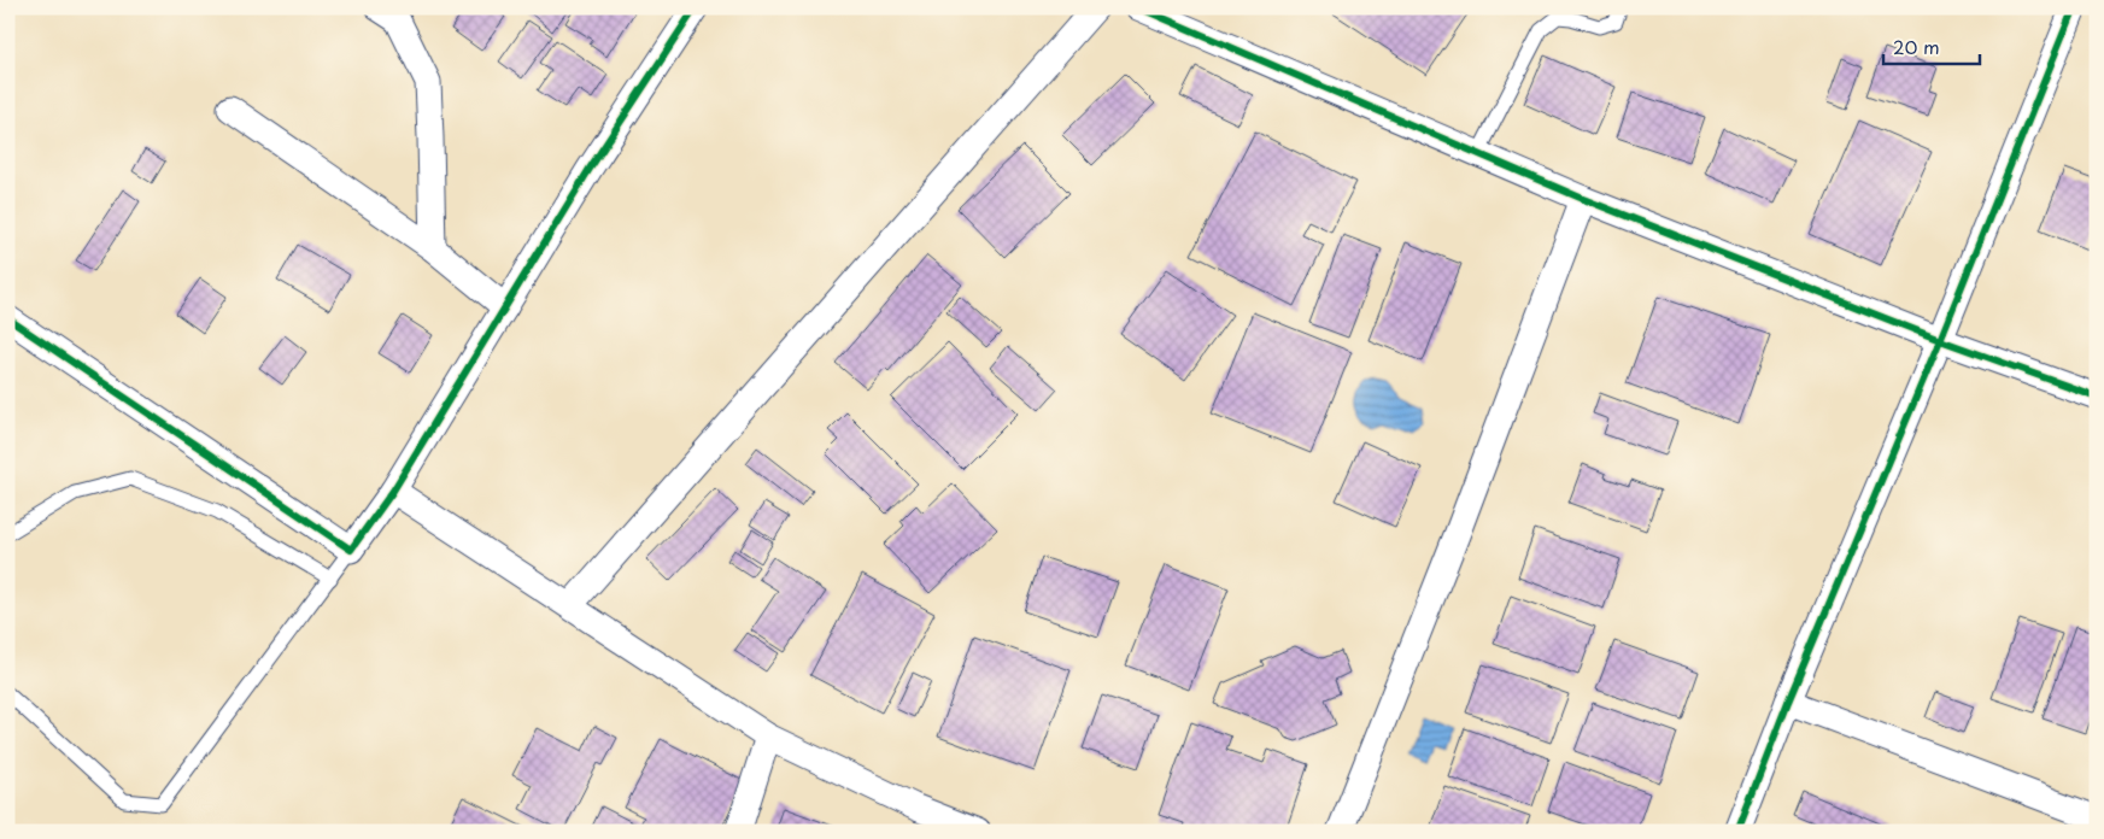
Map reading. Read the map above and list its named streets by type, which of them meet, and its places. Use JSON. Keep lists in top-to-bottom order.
{
  "scale_bar": "20 m"
}
